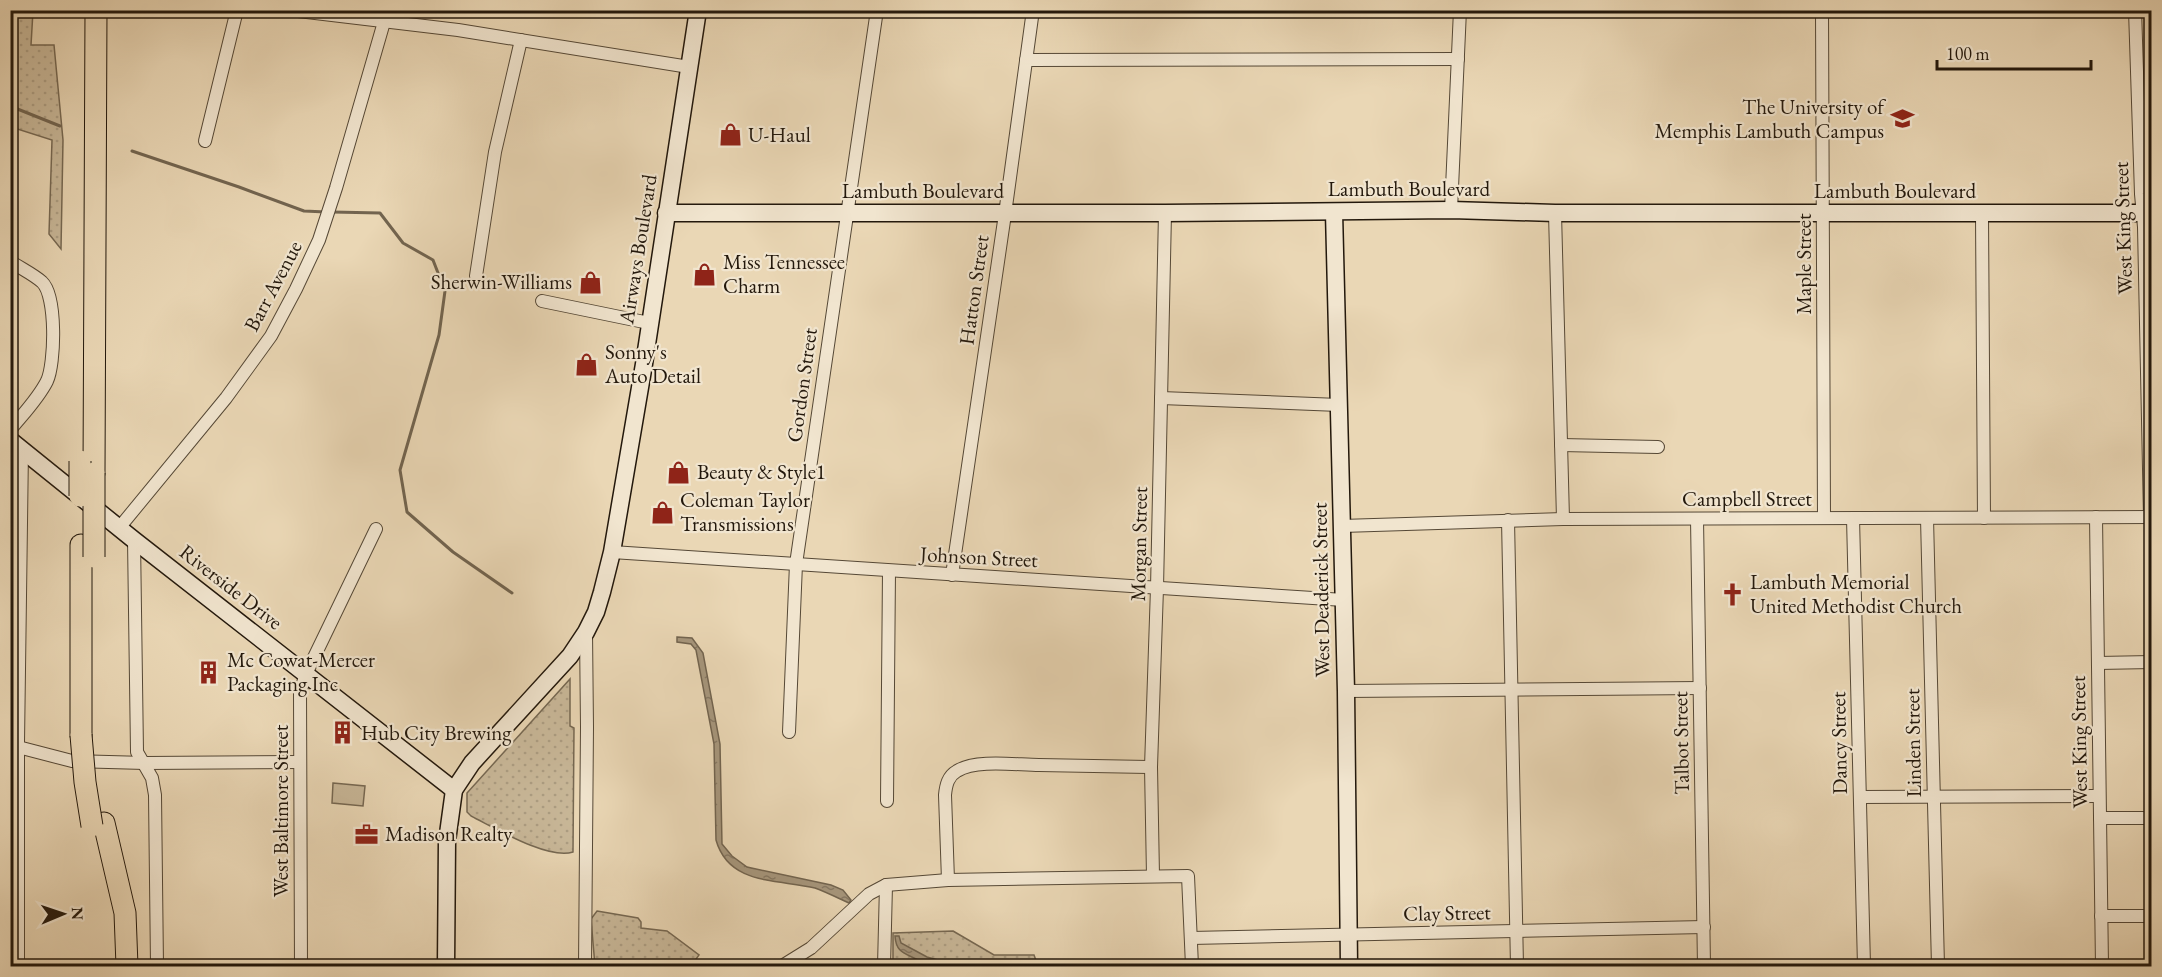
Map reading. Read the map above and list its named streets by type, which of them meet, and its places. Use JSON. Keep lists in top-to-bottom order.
{
  "streets": {
    "street": [
      "Lambuth Boulevard",
      "West King Street",
      "Airways Boulevard",
      "Maple Street",
      "Barr Avenue",
      "Hatton Street",
      "Gordon Street",
      "Campbell Street",
      "Morgan Street",
      "Johnson Street",
      "Riverside Drive",
      "West Deaderick Street",
      "Talbot Street",
      "Dancy Street",
      "Linden Street",
      "West Baltimore Street",
      "Clay Street"
    ]
  },
  "crossings": [
    ["Lambuth Boulevard", "West King Street"],
    ["Lambuth Boulevard", "Airways Boulevard"],
    ["Lambuth Boulevard", "Maple Street"],
    ["Lambuth Boulevard", "Hatton Street"],
    ["Lambuth Boulevard", "Gordon Street"],
    ["Lambuth Boulevard", "Morgan Street"],
    ["Lambuth Boulevard", "West Deaderick Street"],
    ["West King Street", "Campbell Street"],
    ["Airways Boulevard", "Johnson Street"],
    ["Airways Boulevard", "Riverside Drive"],
    ["Maple Street", "Campbell Street"],
    ["Barr Avenue", "Riverside Drive"],
    ["Hatton Street", "Johnson Street"],
    ["Gordon Street", "Johnson Street"],
    ["Campbell Street", "West Deaderick Street"],
    ["Campbell Street", "Talbot Street"],
    ["Campbell Street", "Dancy Street"],
    ["Campbell Street", "Linden Street"],
    ["Morgan Street", "Johnson Street"],
    ["Johnson Street", "West Deaderick Street"],
    ["Riverside Drive", "West Baltimore Street"],
    ["West Deaderick Street", "Clay Street"],
    ["Talbot Street", "Clay Street"]
  ],
  "places": {
    "school or university": ["The University of Memphis Lambuth Campus"],
    "shop": [
      "U-Haul",
      "Miss Tennessee Charm",
      "Sherwin-Williams",
      "Sonny's Auto Detail",
      "Beauty & Style1",
      "Coleman Taylor Transmissions"
    ],
    "church": ["Lambuth Memorial United Methodist Church"],
    "building": ["Mc Cowat-Mercer Packaging Inc", "Hub City Brewing"],
    "office": ["Madison Realty"]
  },
  "scale_bar": "100 m",
  "north": "right"
}
